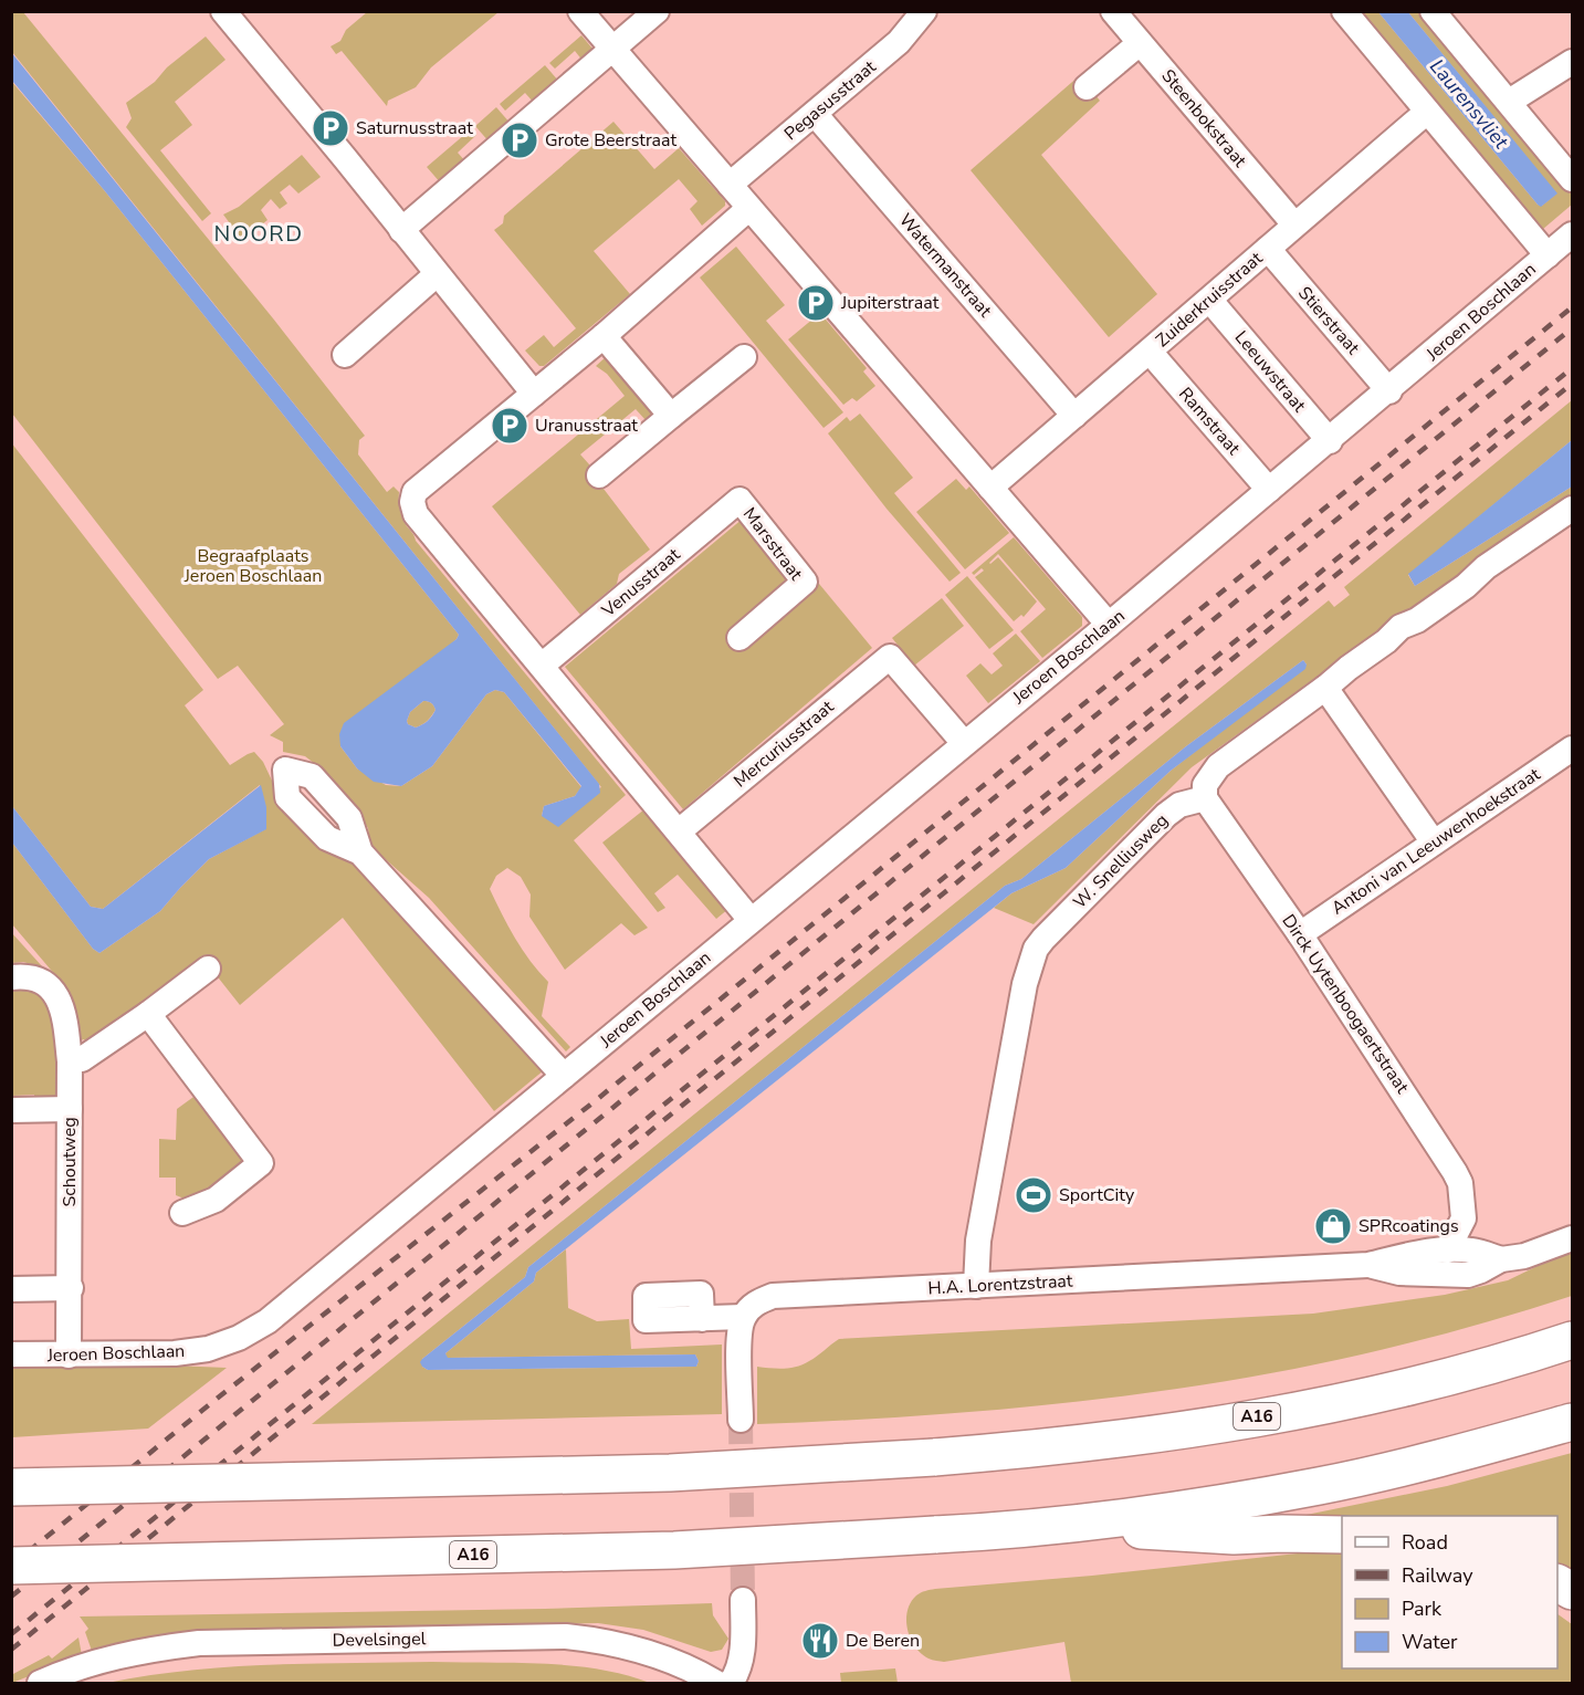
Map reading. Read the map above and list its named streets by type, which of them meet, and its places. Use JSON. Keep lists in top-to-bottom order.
{
  "streets": {
    "highway": ["A16"],
    "street": [
      "Pegasusstraat",
      "Steenbokstraat",
      "Watermanstraat",
      "Zuiderkruisstraat",
      "Jeroen Boschlaan",
      "Stierstraat",
      "Leeuwstraat",
      "Ramstraat",
      "Marsstraat",
      "Venusstraat",
      "Mercuriusstraat",
      "Antoni van Leeuwenhoekstraat",
      "W. Snelliusweg",
      "Dirck Uytenboogaertstraat",
      "Schoutweg",
      "H.A. Lorentzstraat",
      "Develsingel"
    ]
  },
  "crossings": [
    ["Pegasusstraat", "Watermanstraat"],
    ["Steenbokstraat", "Zuiderkruisstraat"],
    ["Watermanstraat", "Zuiderkruisstraat"],
    ["Zuiderkruisstraat", "Stierstraat"],
    ["Zuiderkruisstraat", "Leeuwstraat"],
    ["Zuiderkruisstraat", "Ramstraat"],
    ["Jeroen Boschlaan", "Stierstraat"],
    ["Jeroen Boschlaan", "Leeuwstraat"],
    ["Jeroen Boschlaan", "Ramstraat"],
    ["Jeroen Boschlaan", "Mercuriusstraat"],
    ["Jeroen Boschlaan", "Schoutweg"],
    ["Marsstraat", "Venusstraat"],
    ["Antoni van Leeuwenhoekstraat", "Dirck Uytenboogaertstraat"],
    ["W. Snelliusweg", "Dirck Uytenboogaertstraat"],
    ["W. Snelliusweg", "H.A. Lorentzstraat"],
    ["Dirck Uytenboogaertstraat", "H.A. Lorentzstraat"]
  ],
  "districts": ["NOORD"],
  "water": ["Laurensvliet"],
  "parks": ["Begraafplaats Jeroen Boschlaan"],
  "places": {
    "parking": [
      "Saturnusstraat",
      "Grote Beerstraat",
      "Jupiterstraat",
      "Uranusstraat"
    ],
    "sports": ["SportCity"],
    "shop": ["SPRcoatings"],
    "restaurant": ["De Beren"]
  },
  "legend": [
    "Road",
    "Railway",
    "Park",
    "Water"
  ]
}
